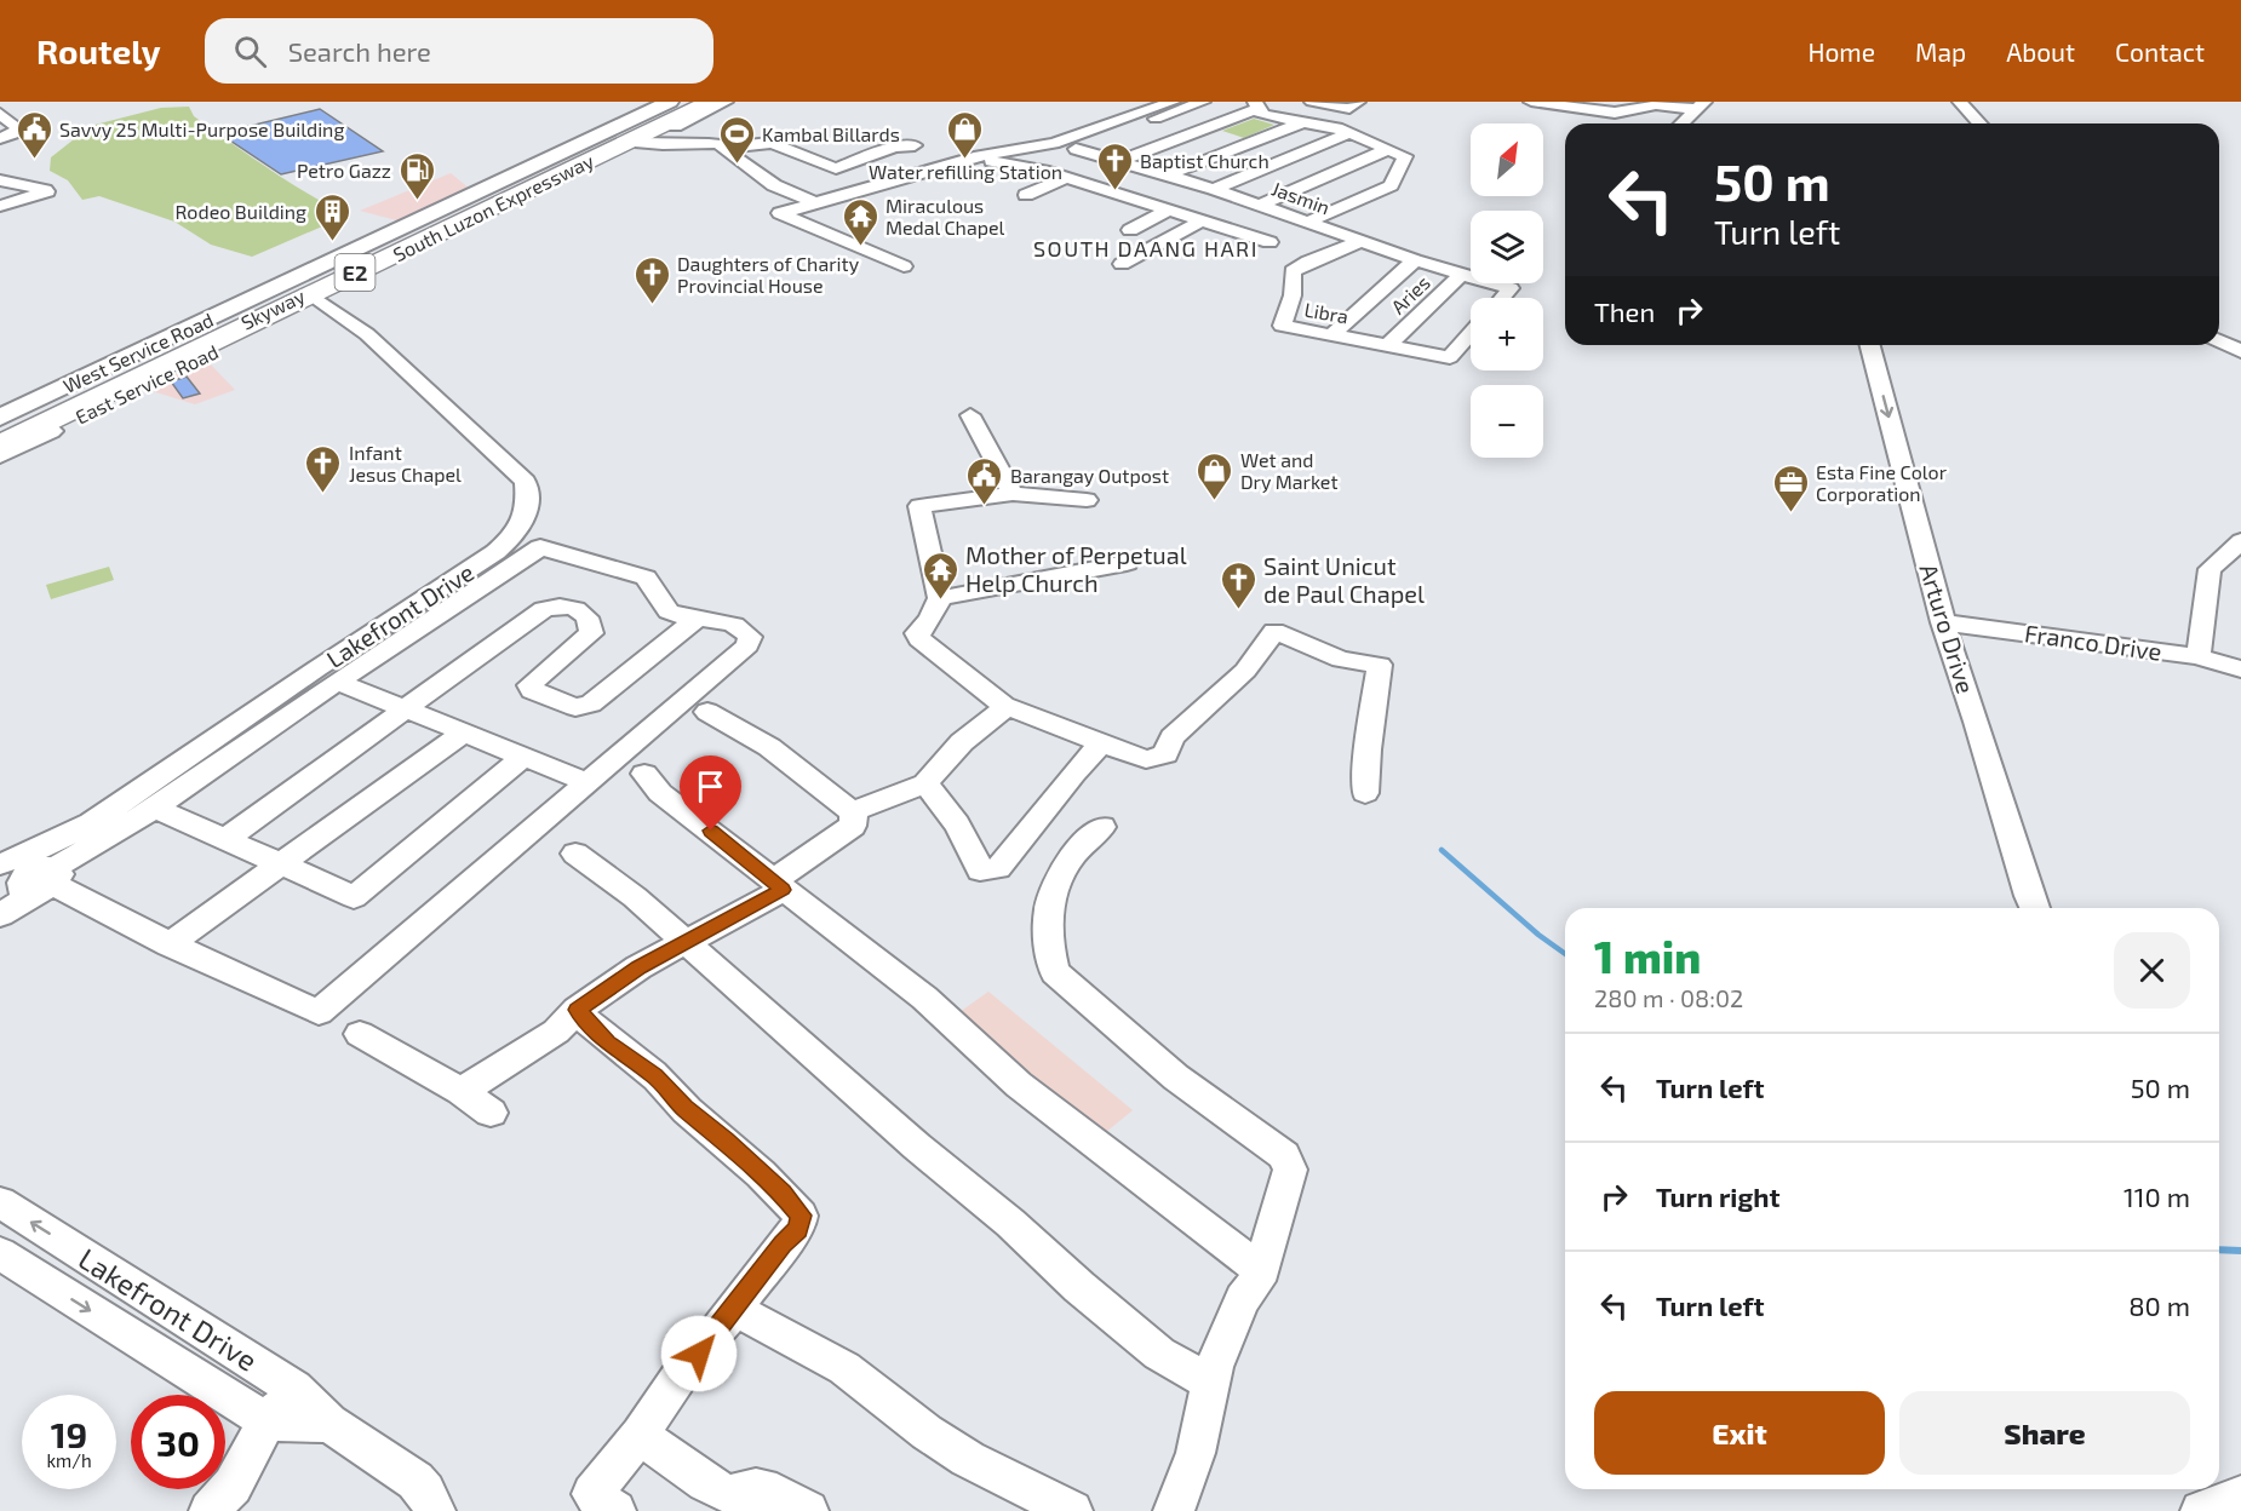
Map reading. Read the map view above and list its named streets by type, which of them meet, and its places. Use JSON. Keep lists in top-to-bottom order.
{
  "streets": {
    "highway": ["South Luzon Expressway", "E2", "Skyway"],
    "main road": ["West Service Road", "East Service Road"],
    "street": [
      "Jasmin",
      "Aries",
      "Libra",
      "Lakefront Drive",
      "Arturo Drive",
      "Franco Drive"
    ]
  },
  "crossings": [
    ["Jasmin", "Aries"],
    ["Jasmin", "Libra"],
    ["South Luzon Expressway", "Skyway"],
    ["Aries", "Libra"],
    ["East Service Road", "Lakefront Drive"],
    ["Arturo Drive", "Franco Drive"]
  ],
  "one_way": ["Arturo Drive"],
  "districts": ["SOUTH DAANG HARI"],
  "places": {
    "public building": ["Savvy 25 Multi-Purpose Building", "Barangay Outpost"],
    "shop": ["Water refilling Station", "Wet and Dry Market"],
    "sports": ["Kambal Billards"],
    "church": [
      "Baptist Church",
      "Daughters of Charity Provincial House",
      "Infant Jesus Chapel",
      "Saint Unicut de Paul Chapel"
    ],
    "fuel station": ["Petro Gazz"],
    "building": ["Rodeo Building"],
    "temple": ["Miraculous Medal Chapel", "Mother of Perpetual Help Church"],
    "office": ["Esta Fine Color Corporation"]
  },
  "north": "top right",
  "page": {
    "header": "Routely",
    "search": "Search here",
    "nav": [
      "Home",
      "Map",
      "About",
      "Contact"
    ],
    "map_buttons": ["+", "−"],
    "turn": ["50 m", "Turn left"],
    "then": "Then",
    "heading": ["1 min", "280 m · 08:02"],
    "list": [
      {
        "name": "Turn left",
        "value": "50 m"
      },
      {
        "name": "Turn right",
        "value": "110 m"
      },
      {
        "name": "Turn left",
        "value": "80 m"
      }
    ],
    "buttons": ["Exit", "Share"],
    "speed": "19 km/h",
    "limit": "30"
  }
}
